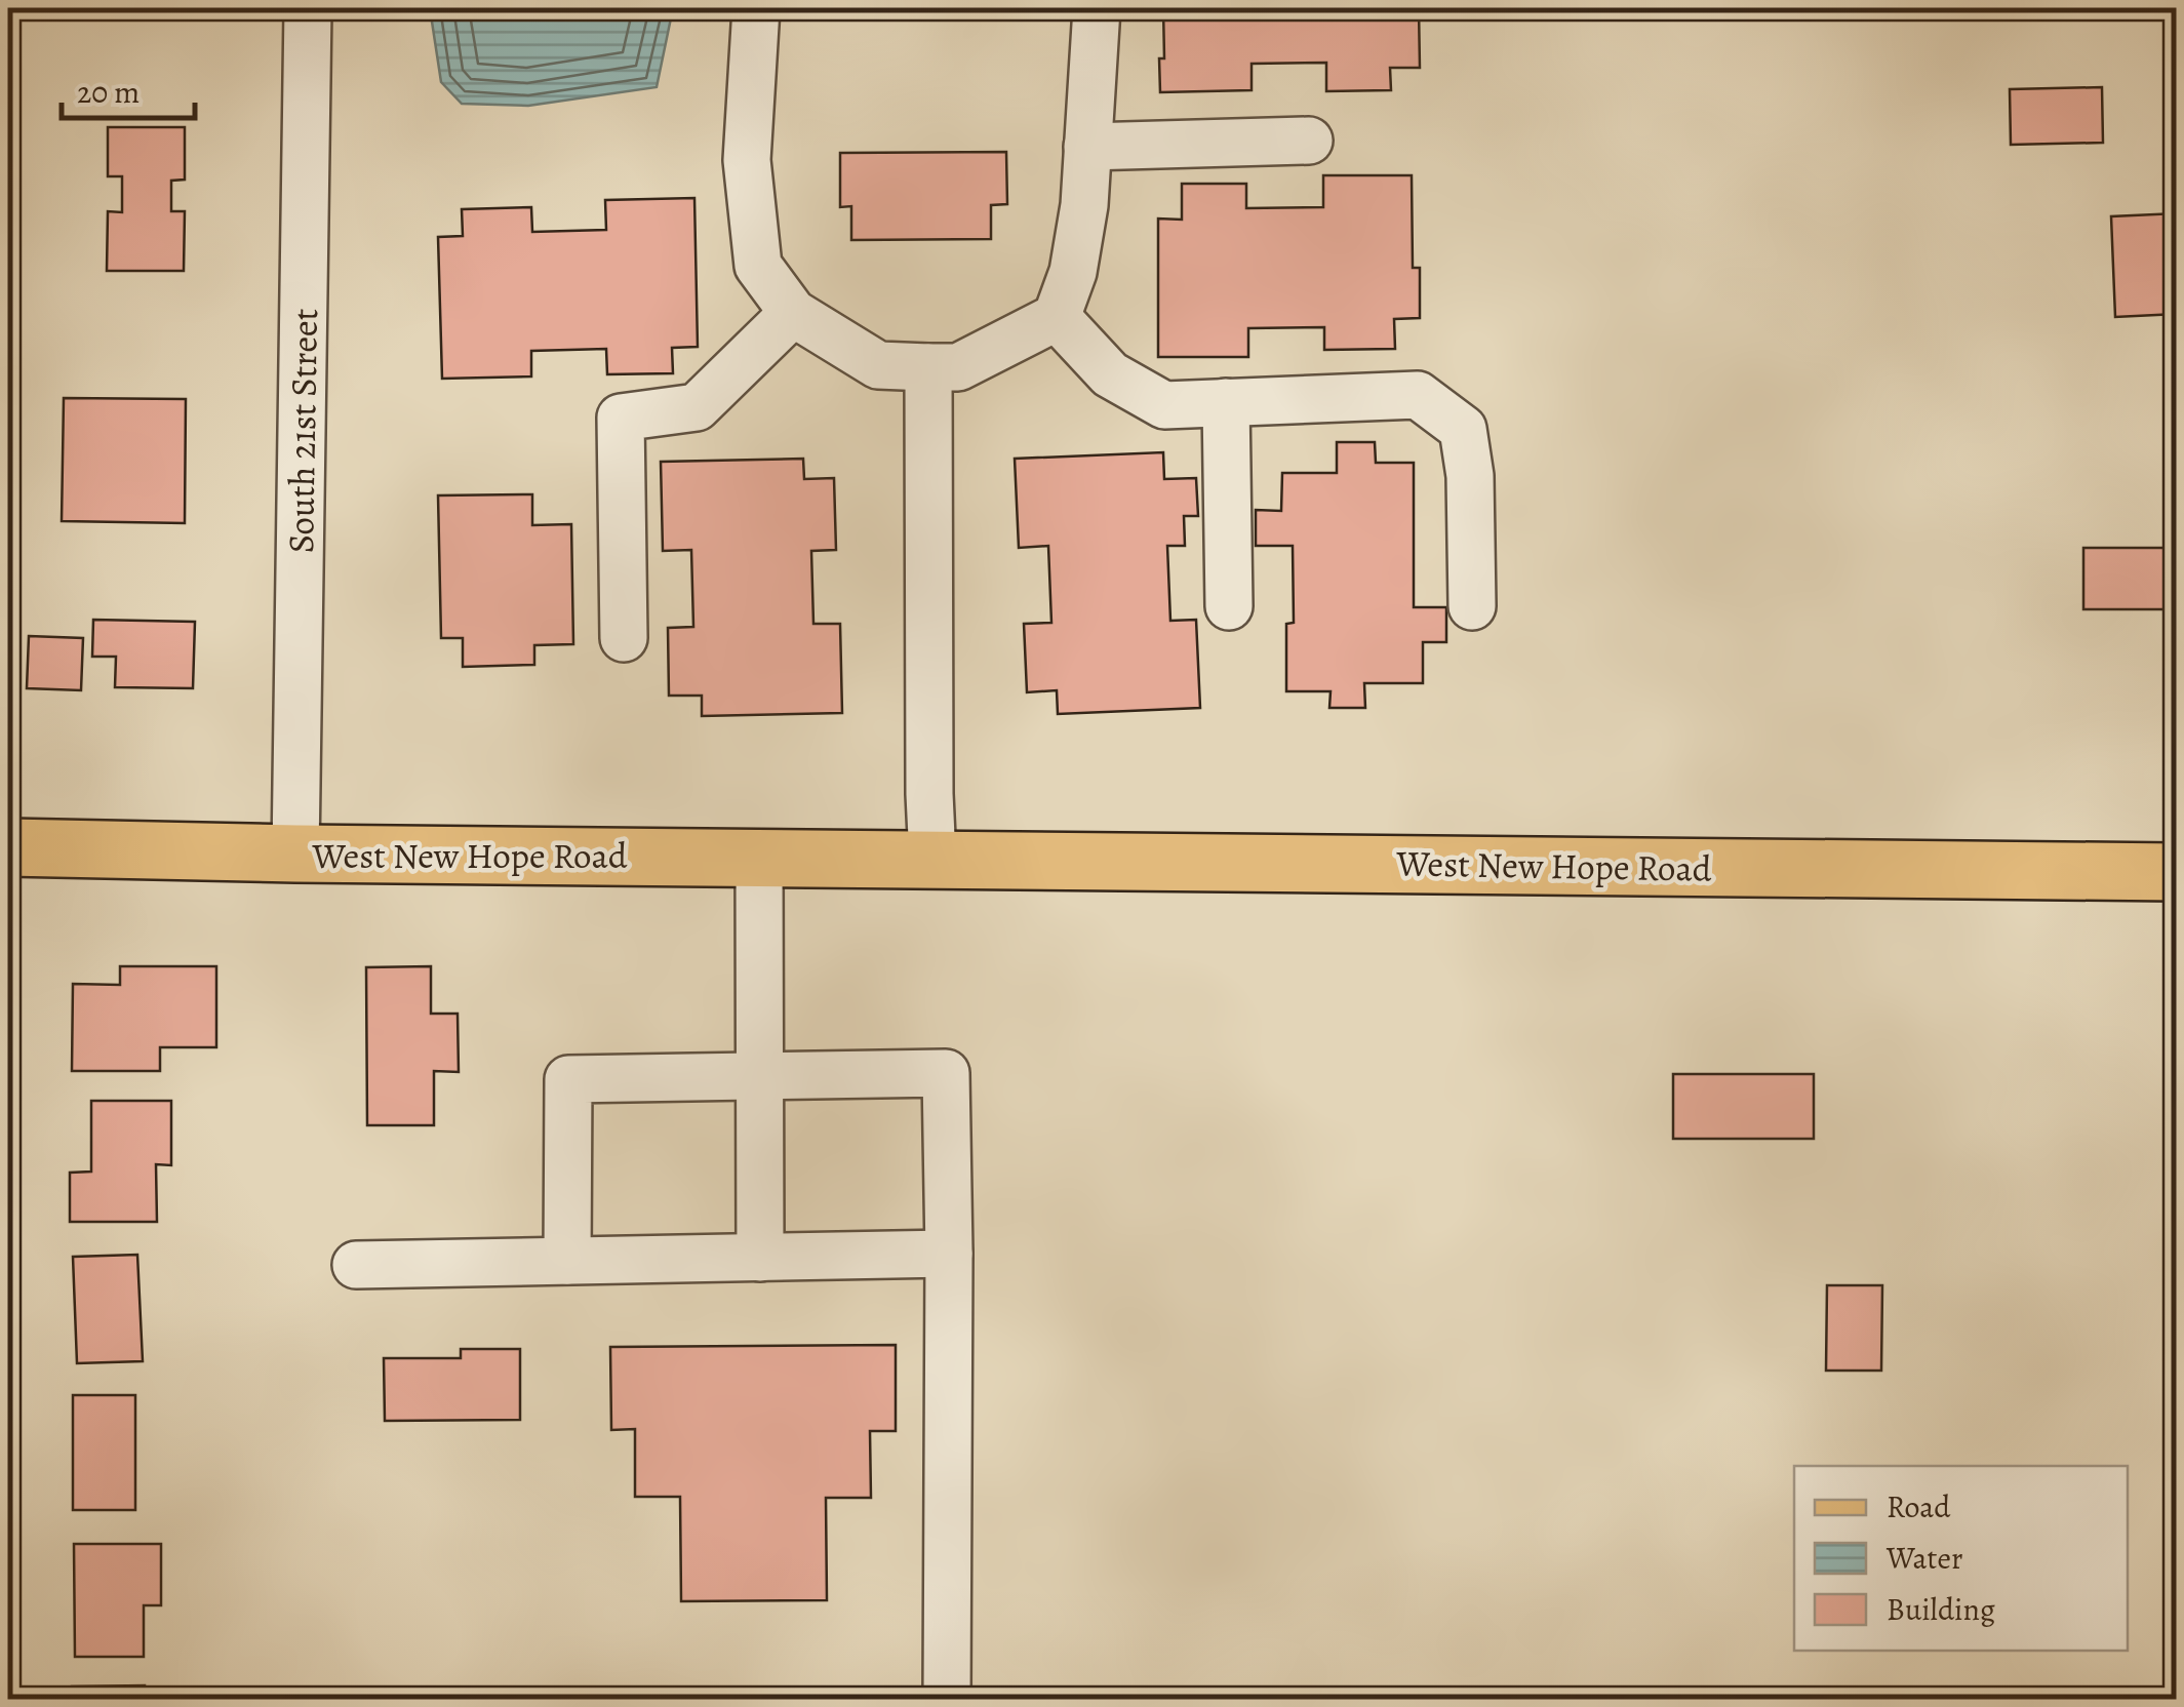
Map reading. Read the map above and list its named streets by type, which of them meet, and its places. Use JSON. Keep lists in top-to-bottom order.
{
  "streets": {
    "main road": ["West New Hope Road"],
    "street": ["South 21st Street"]
  },
  "crossings": [
    ["South 21st Street", "West New Hope Road"]
  ],
  "legend": ["Road", "Water", "Building"],
  "scale_bar": "20 m"
}
